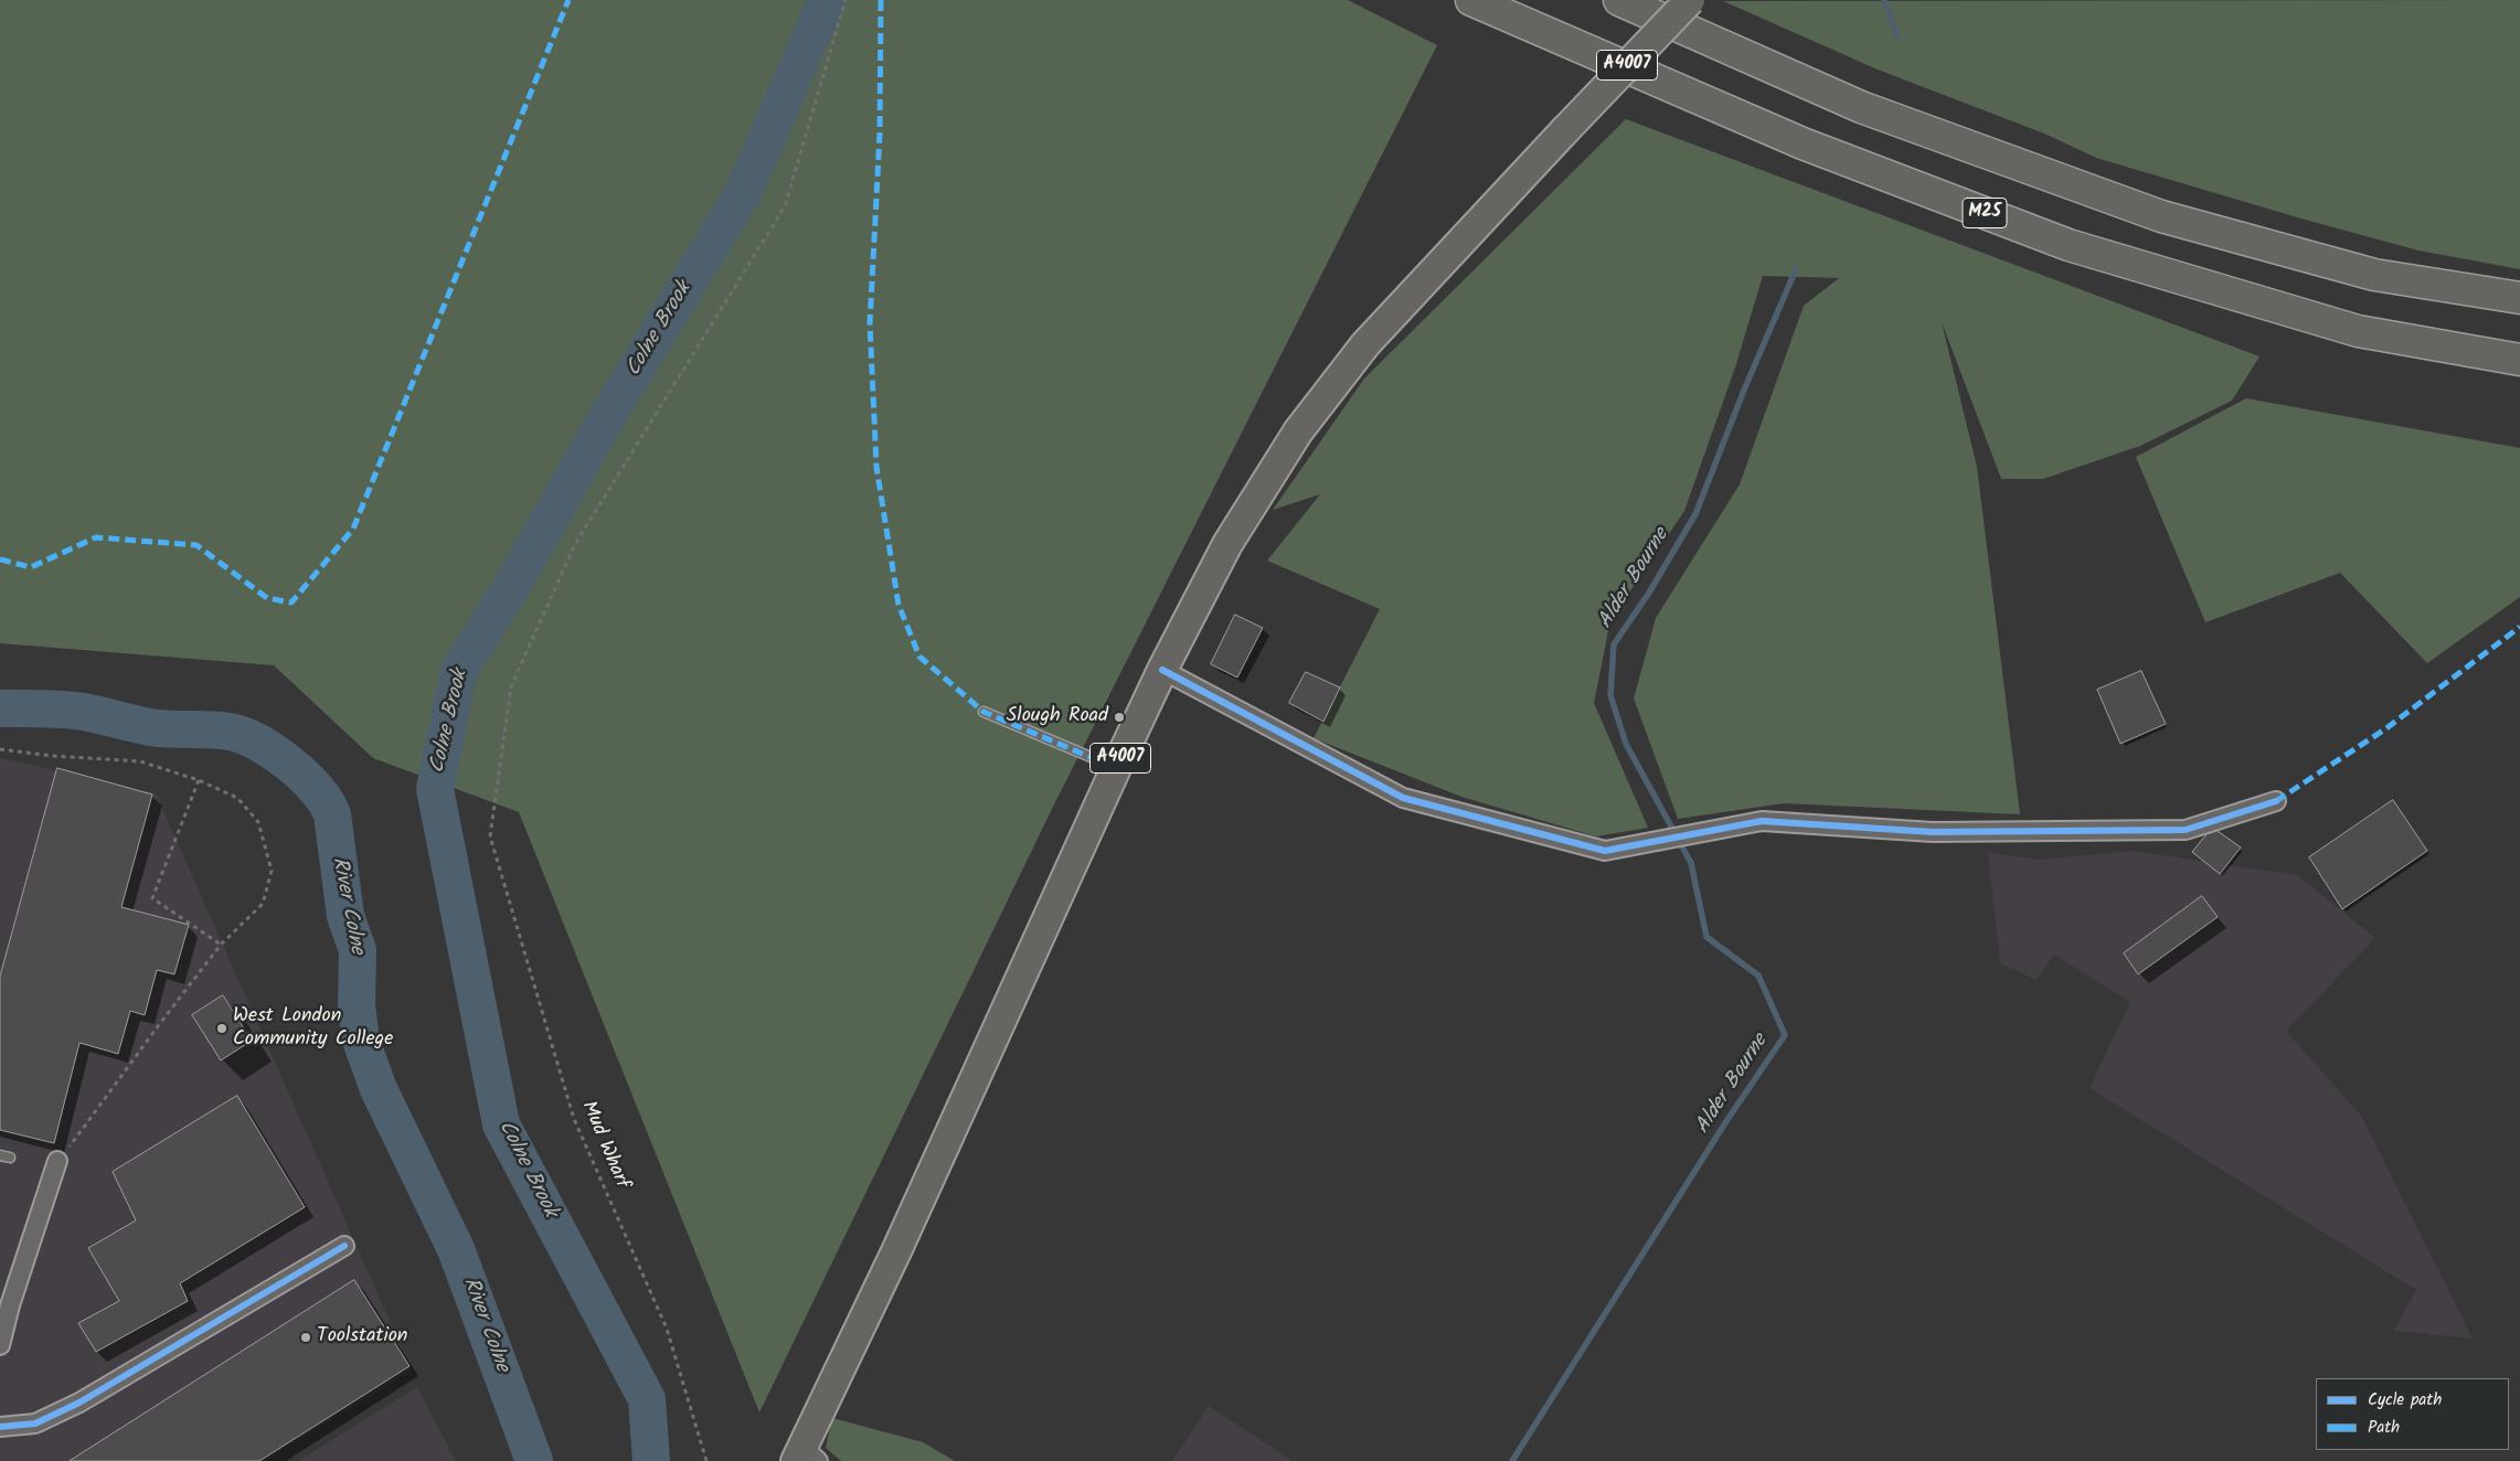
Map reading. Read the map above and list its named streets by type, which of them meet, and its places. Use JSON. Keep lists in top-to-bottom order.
{
  "streets": {
    "highway": ["M25"],
    "main road": ["A4007"],
    "path": ["Mud Wharf"]
  },
  "water": ["Colne Brook", "Alder Bourne", "River Colne"],
  "places": ["Slough Road", "West London Community College", "Toolstation"],
  "legend": ["Cycle path", "Path"]
}
